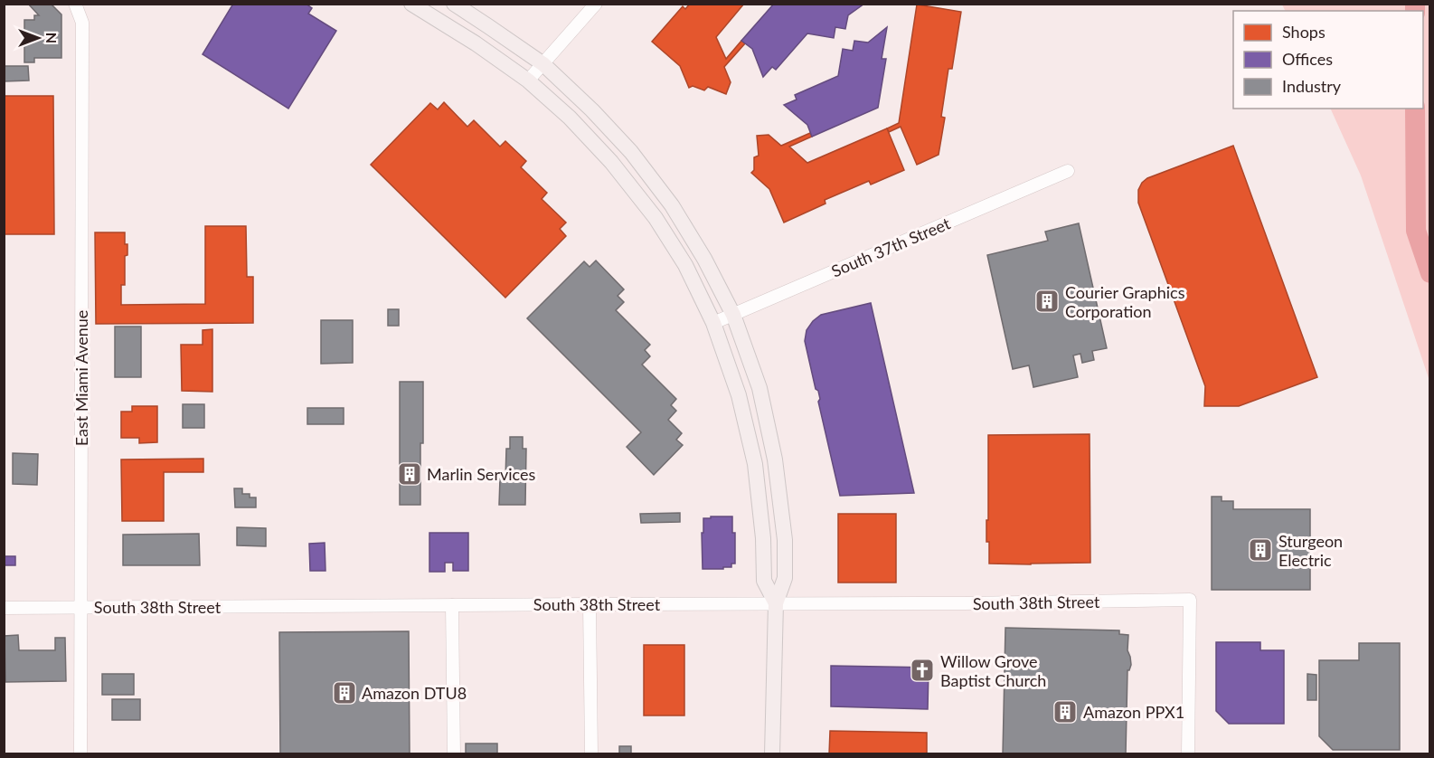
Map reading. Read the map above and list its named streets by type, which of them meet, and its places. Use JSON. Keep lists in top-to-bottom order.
{
  "streets": {
    "street": ["South 37th Street", "East Miami Avenue", "South 38th Street"]
  },
  "crossings": [
    ["East Miami Avenue", "South 38th Street"]
  ],
  "places": {
    "building": [
      "Courier Graphics Corporation",
      "Marlin Services",
      "Sturgeon Electric",
      "Amazon DTU8",
      "Amazon PPX1"
    ],
    "church": ["Willow Grove Baptist Church"]
  },
  "legend": ["Shops", "Offices", "Industry"],
  "north": "right"
}
